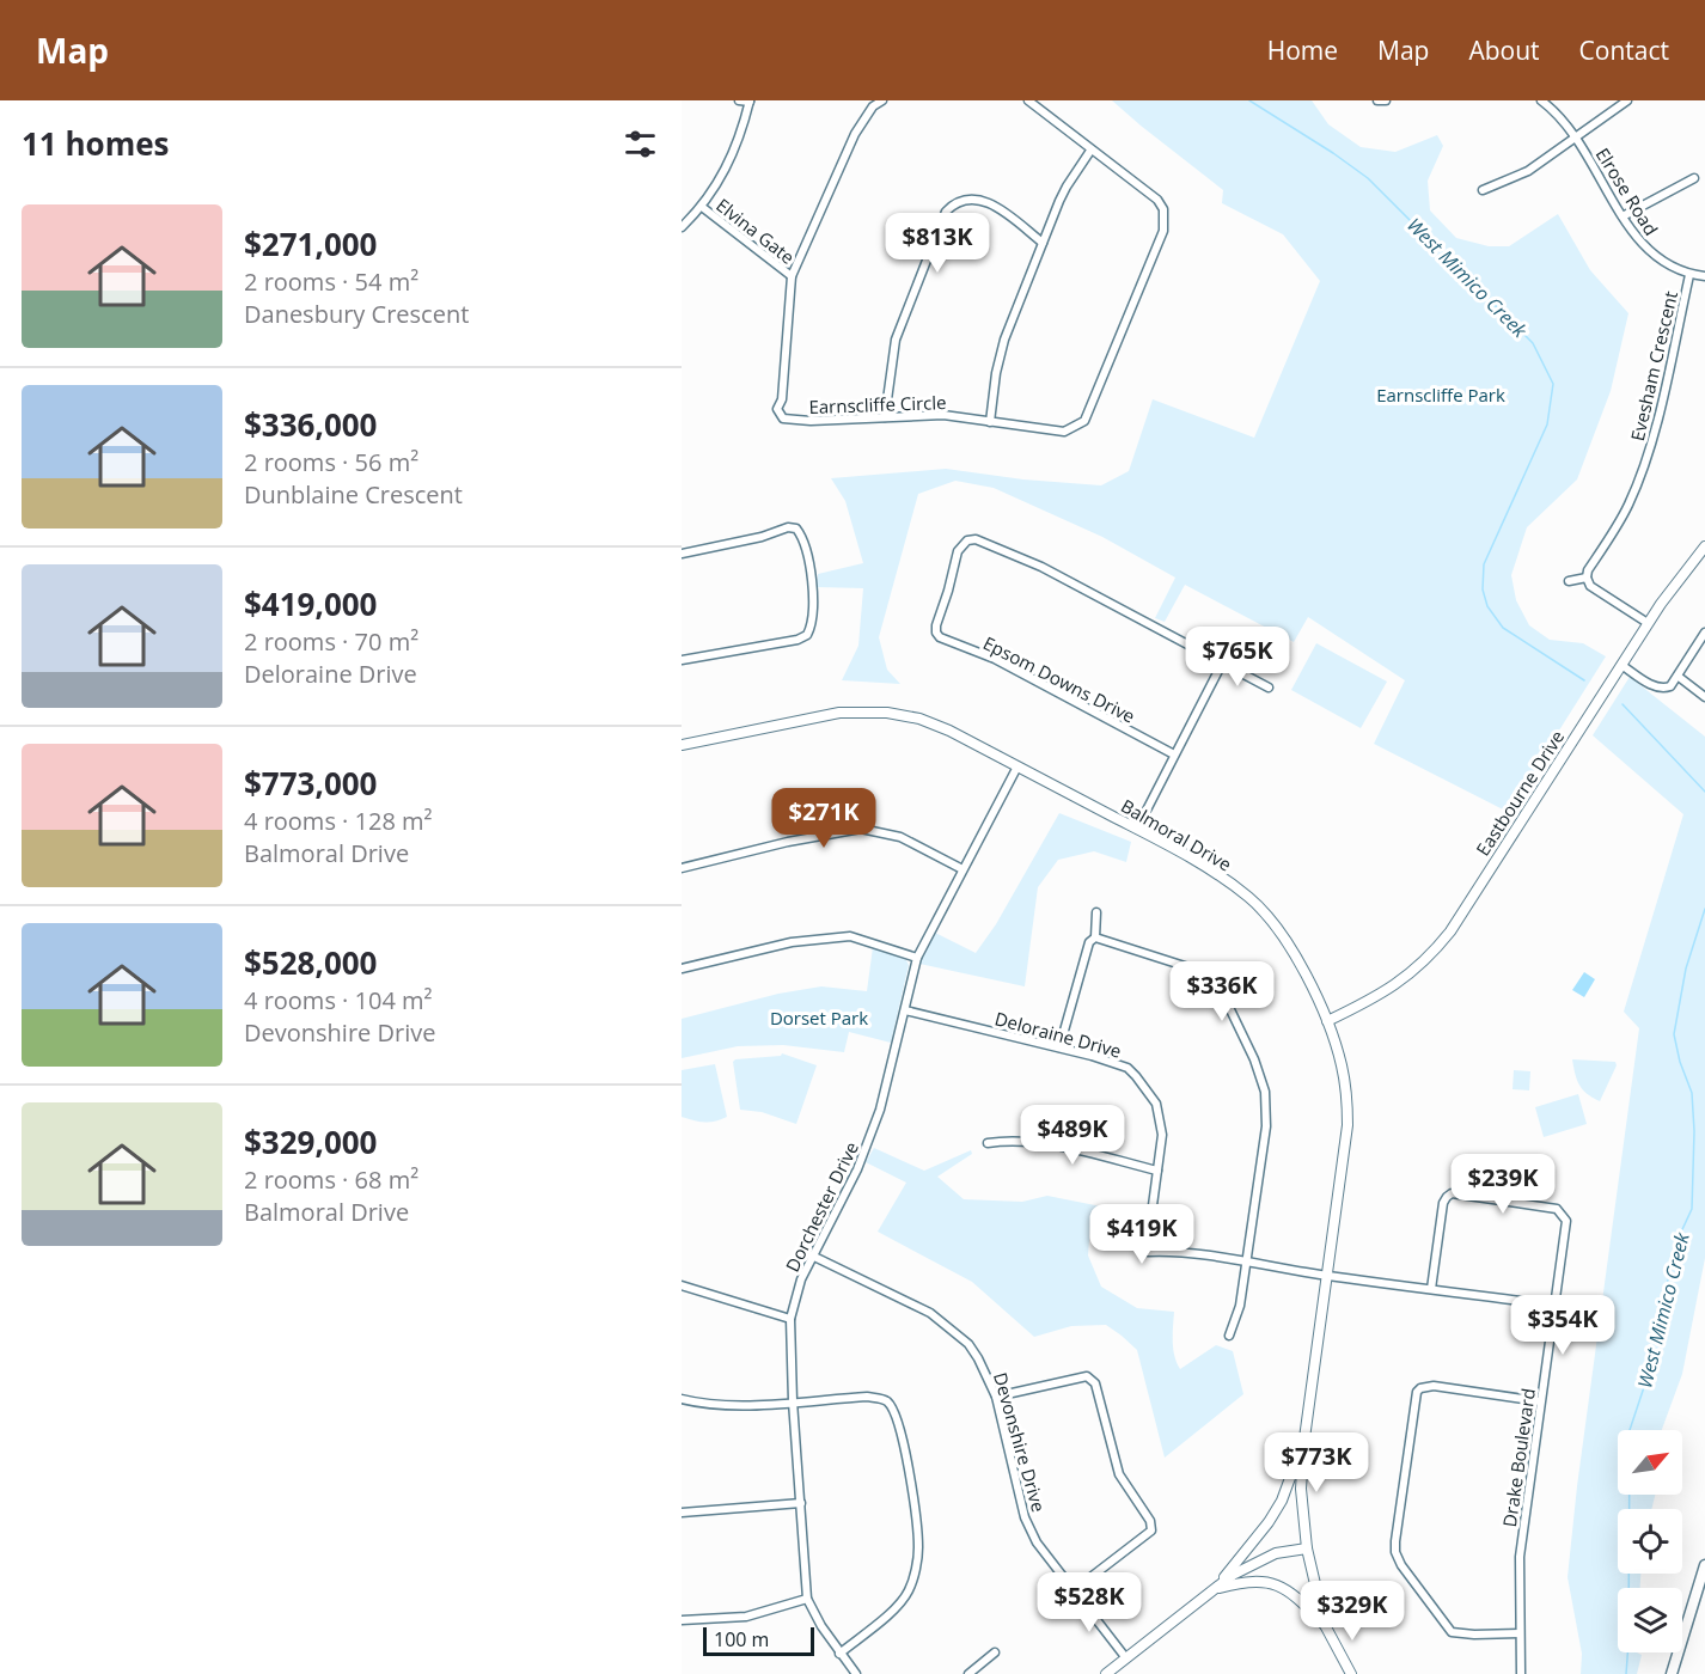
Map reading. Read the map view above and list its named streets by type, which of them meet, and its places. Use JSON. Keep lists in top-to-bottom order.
{
  "streets": {
    "street": [
      "Elrose Road",
      "Elvina Gate",
      "Evesham Crescent",
      "Earnscliffe Circle",
      "Epsom Downs Drive",
      "Eastbourne Drive",
      "Balmoral Drive",
      "Deloraine Drive",
      "Dorchester Drive",
      "Devonshire Drive",
      "Drake Boulevard"
    ]
  },
  "crossings": [
    ["Elrose Road", "Evesham Crescent"],
    ["Elvina Gate", "Earnscliffe Circle"],
    ["Eastbourne Drive", "Balmoral Drive"],
    ["Balmoral Drive", "Deloraine Drive"],
    ["Balmoral Drive", "Dorchester Drive"],
    ["Deloraine Drive", "Dorchester Drive"],
    ["Dorchester Drive", "Devonshire Drive"]
  ],
  "water": ["West Mimico Creek"],
  "parks": ["Earnscliffe Park", "Dorset Park"],
  "scale_bar": "100 m",
  "north": "top right",
  "page": {
    "header": "Map",
    "nav": [
      "Home",
      "Map",
      "About",
      "Contact"
    ],
    "heading": "11 homes",
    "list": [
      {
        "name": "$271,000",
        "note": "2 rooms · 54 m² · Danesbury Crescent"
      },
      {
        "name": "$336,000",
        "note": "2 rooms · 56 m² · Dunblaine Crescent"
      },
      {
        "name": "$419,000",
        "note": "2 rooms · 70 m² · Deloraine Drive"
      },
      {
        "name": "$773,000",
        "note": "4 rooms · 128 m² · Balmoral Drive"
      },
      {
        "name": "$528,000",
        "note": "4 rooms · 104 m² · Devonshire Drive"
      },
      {
        "name": "$329,000",
        "note": "2 rooms · 68 m² · Balmoral Drive"
      }
    ],
    "price": [
      "$813K",
      "$765K",
      "$271K",
      "$336K",
      "$489K",
      "$239K",
      "$419K",
      "$354K",
      "$773K",
      "$528K",
      "$329K"
    ],
    "scale": "100 m"
  }
}
